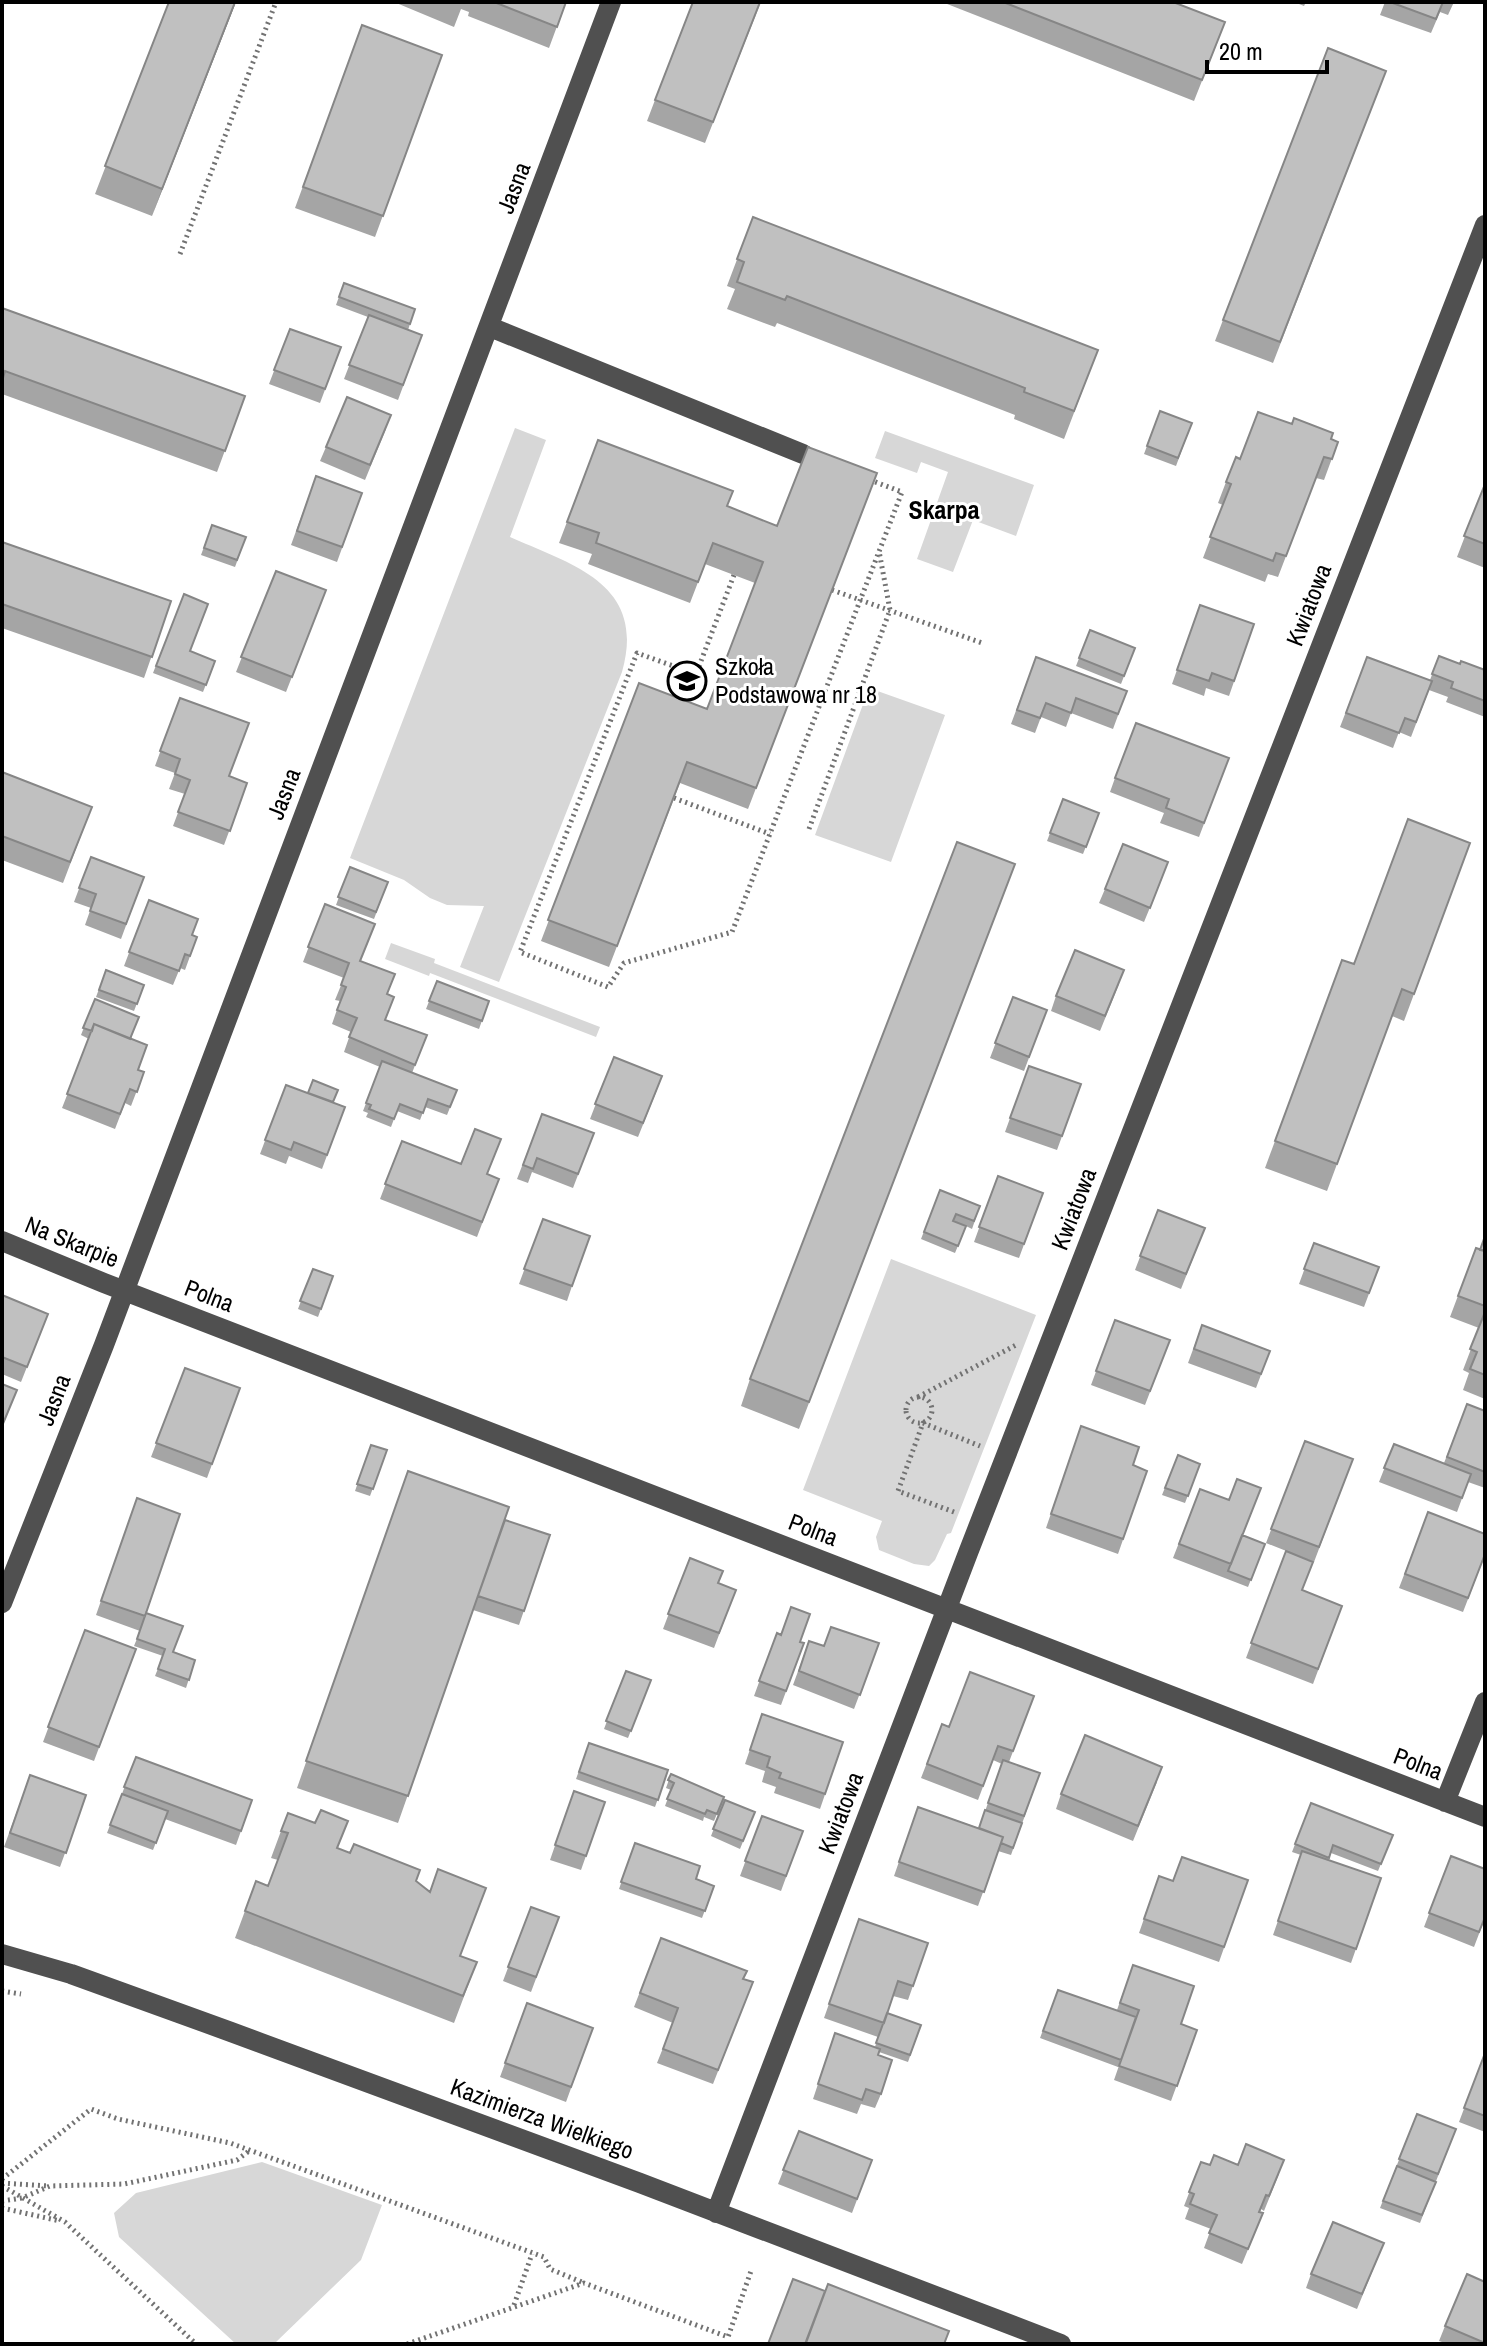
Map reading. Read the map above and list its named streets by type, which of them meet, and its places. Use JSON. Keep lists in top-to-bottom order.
{
  "streets": {
    "street": [
      "Jasna",
      "Kwiatowa",
      "Na Skarpie",
      "Polna",
      "Kazimierza Wielkiego"
    ]
  },
  "crossings": [
    ["Jasna", "Na Skarpie"],
    ["Jasna", "Polna"],
    ["Kwiatowa", "Polna"],
    ["Kwiatowa", "Kazimierza Wielkiego"],
    ["Na Skarpie", "Polna"]
  ],
  "districts": ["Skarpa"],
  "places": {
    "school or university": ["Szkoła Podstawowa nr 18"]
  },
  "scale_bar": "20 m"
}
